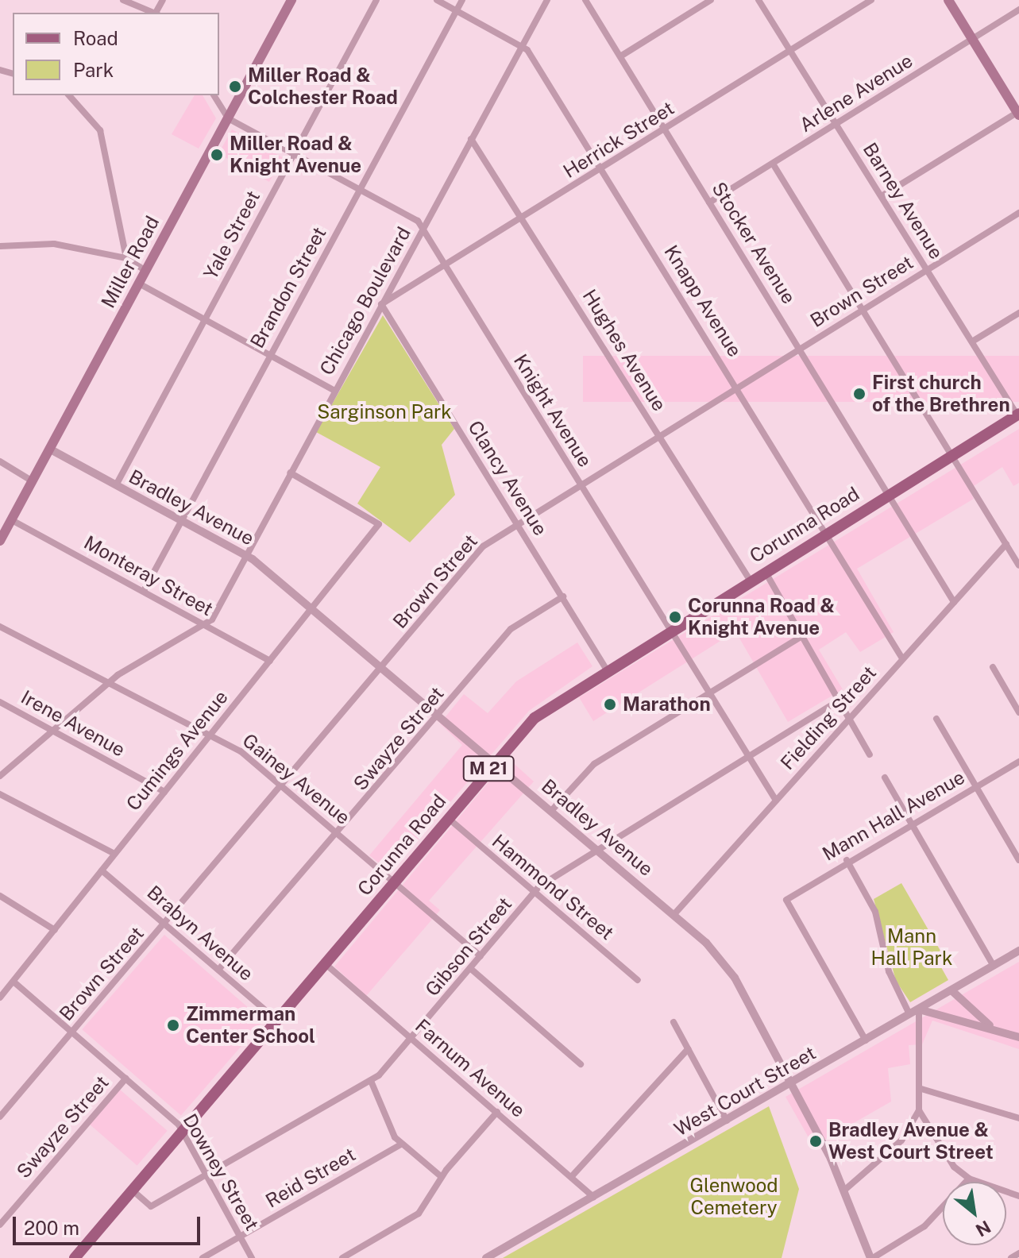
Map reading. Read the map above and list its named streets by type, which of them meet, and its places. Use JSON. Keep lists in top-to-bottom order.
{
  "streets": {
    "main road": ["Miller Road", "Corunna Road", "M 21"],
    "street": [
      "Arlene Avenue",
      "Herrick Street",
      "Barney Avenue",
      "Yale Street",
      "Stocker Avenue",
      "Brandon Street",
      "Brown Street",
      "Chicago Boulevard",
      "Knapp Avenue",
      "Hughes Avenue",
      "Knight Avenue",
      "Clancy Avenue",
      "Bradley Avenue",
      "Monteray Street",
      "Fielding Street",
      "Irene Avenue",
      "Swayze Street",
      "Cumings Avenue",
      "Gainey Avenue",
      "Mann Hall Avenue",
      "Hammond Street",
      "Brabyn Avenue",
      "Gibson Street",
      "Farnum Avenue",
      "West Court Street",
      "Downey Street",
      "Reid Street"
    ]
  },
  "crossings": [
    ["Arlene Avenue", "Barney Avenue"],
    ["Arlene Avenue", "Stocker Avenue"],
    ["Herrick Street", "Barney Avenue"],
    ["Herrick Street", "Stocker Avenue"],
    ["Herrick Street", "Chicago Boulevard"],
    ["Herrick Street", "Knapp Avenue"],
    ["Herrick Street", "Hughes Avenue"],
    ["Herrick Street", "Knight Avenue"],
    ["Herrick Street", "Clancy Avenue"],
    ["Barney Avenue", "Brown Street"],
    ["Barney Avenue", "Corunna Road"],
    ["Yale Street", "Knight Avenue"],
    ["Yale Street", "Bradley Avenue"],
    ["Stocker Avenue", "Brown Street"],
    ["Stocker Avenue", "Corunna Road"],
    ["Stocker Avenue", "Fielding Street"],
    ["Miller Road", "Knight Avenue"],
    ["Miller Road", "Bradley Avenue"],
    ["Miller Road", "Monteray Street"],
    ["Brandon Street", "Knapp Avenue"],
    ["Brandon Street", "Knight Avenue"],
    ["Brandon Street", "Bradley Avenue"],
    ["Brandon Street", "Monteray Street"],
    ["Brown Street", "Knapp Avenue"],
    ["Brown Street", "Hughes Avenue"],
    ["Brown Street", "Knight Avenue"],
    ["Brown Street", "Clancy Avenue"],
    ["Brown Street", "Bradley Avenue"],
    ["Brown Street", "Gainey Avenue"],
    ["Brown Street", "Brabyn Avenue"],
    ["Brown Street", "Downey Street"],
    ["Chicago Boulevard", "Knapp Avenue"],
    ["Chicago Boulevard", "Hughes Avenue"],
    ["Chicago Boulevard", "Knight Avenue"],
    ["Chicago Boulevard", "Clancy Avenue"],
    ["Chicago Boulevard", "Bradley Avenue"],
    ["Chicago Boulevard", "Monteray Street"],
    ["Chicago Boulevard", "Irene Avenue"],
    ["Chicago Boulevard", "Cumings Avenue"],
    ["Chicago Boulevard", "Gainey Avenue"],
    ["Knapp Avenue", "Corunna Road"],
    ["Knapp Avenue", "Fielding Street"],
    ["Hughes Avenue", "Corunna Road"],
    ["Knight Avenue", "Corunna Road"],
    ["Knight Avenue", "Fielding Street"],
    ["Knight Avenue", "Gibson Street"],
    ["Clancy Avenue", "Corunna Road"],
    ["Clancy Avenue", "Swayze Street"],
    ["Bradley Avenue", "Corunna Road"],
    ["Bradley Avenue", "Fielding Street"],
    ["Bradley Avenue", "Swayze Street"],
    ["Bradley Avenue", "Cumings Avenue"],
    ["Bradley Avenue", "Gibson Street"],
    ["Bradley Avenue", "West Court Street"],
    ["Corunna Road", "Gainey Avenue"],
    ["Corunna Road", "Hammond Street"],
    ["Corunna Road", "Brabyn Avenue"],
    ["Corunna Road", "Gibson Street"],
    ["Corunna Road", "Farnum Avenue"],
    ["Corunna Road", "Downey Street"],
    ["Monteray Street", "Cumings Avenue"],
    ["Irene Avenue", "Cumings Avenue"],
    ["Swayze Street", "Gainey Avenue"],
    ["Swayze Street", "Brabyn Avenue"],
    ["Swayze Street", "Downey Street"],
    ["Cumings Avenue", "Gainey Avenue"],
    ["Cumings Avenue", "Brabyn Avenue"],
    ["Cumings Avenue", "Downey Street"],
    ["Gainey Avenue", "Gibson Street"],
    ["Mann Hall Avenue", "West Court Street"],
    ["Hammond Street", "Gibson Street"],
    ["Gibson Street", "Farnum Avenue"],
    ["Gibson Street", "Downey Street"],
    ["Farnum Avenue", "West Court Street"],
    ["Downey Street", "Reid Street"]
  ],
  "parks": ["Sarginson Park", "Mann Hall Park", "Glenwood Cemetery"],
  "places": [
    "Miller Road & Colchester Road",
    "Miller Road & Knight Avenue",
    "First church of the Brethren",
    "Corunna Road & Knight Avenue",
    "Marathon",
    "Zimmerman Center School",
    "Bradley Avenue & West Court Street"
  ],
  "legend": ["Road", "Park"],
  "scale_bar": "200 m",
  "north": "bottom right"
}
